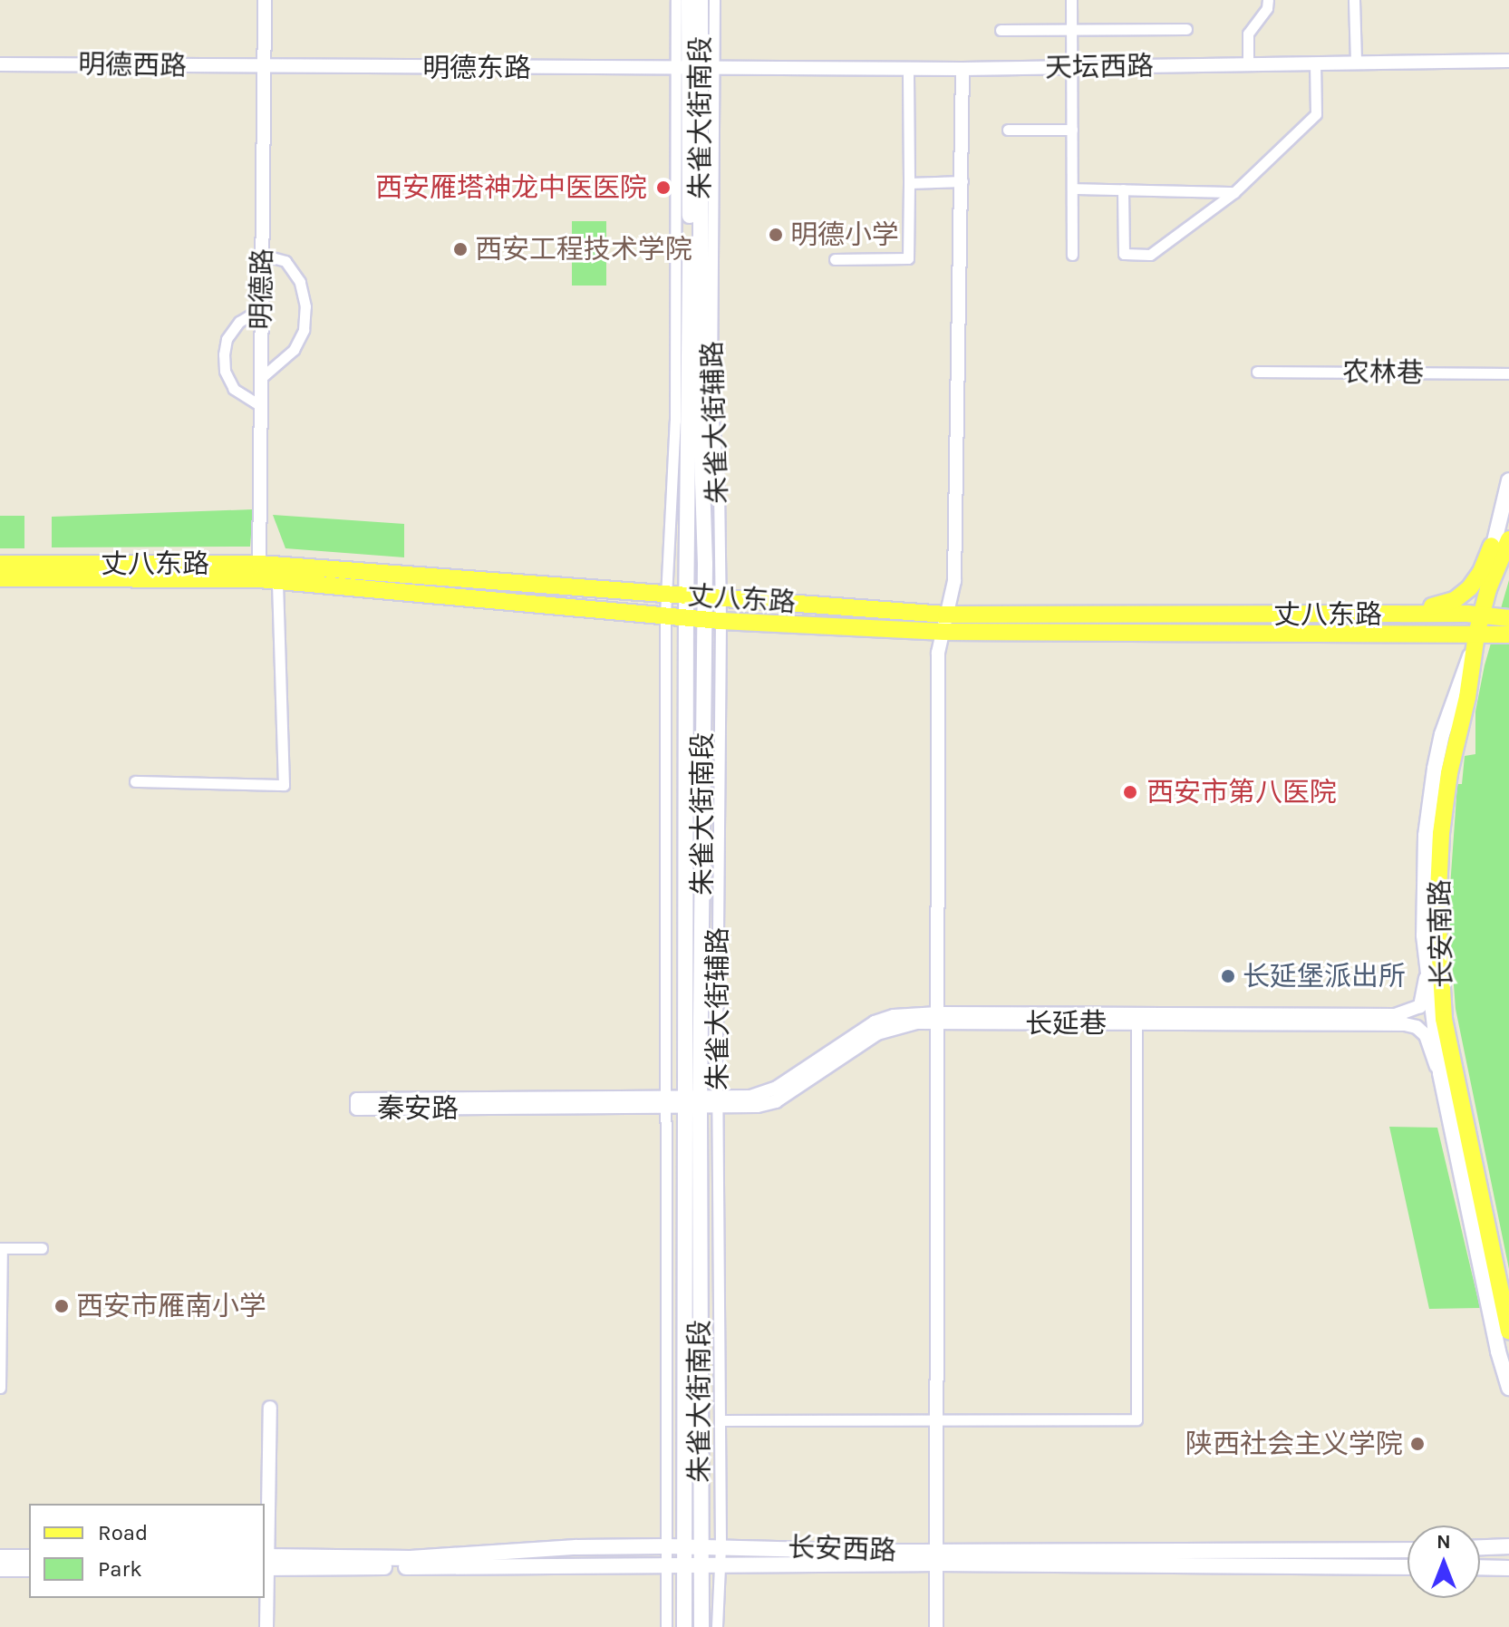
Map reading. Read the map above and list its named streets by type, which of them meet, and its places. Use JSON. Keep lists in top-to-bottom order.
{
  "streets": {
    "main road": [
      "朱雀大街南段",
      "丈八东路",
      "长安南路",
      "长安西路"
    ],
    "street": [
      "明德西路",
      "天坛西路",
      "明德东路",
      "明德路",
      "农林巷",
      "朱雀大街辅路",
      "长延巷",
      "秦安路"
    ]
  },
  "crossings": [
    ["明德西路", "明德东路"],
    ["明德西路", "明德路"],
    ["天坛西路", "明德东路"],
    ["天坛西路", "朱雀大街南段"],
    ["天坛西路", "朱雀大街辅路"],
    ["明德东路", "朱雀大街南段"],
    ["明德东路", "明德路"],
    ["明德东路", "朱雀大街辅路"],
    ["朱雀大街南段", "朱雀大街辅路"],
    ["朱雀大街南段", "丈八东路"],
    ["朱雀大街南段", "长延巷"],
    ["朱雀大街南段", "秦安路"],
    ["朱雀大街南段", "长安西路"],
    ["明德路", "丈八东路"],
    ["朱雀大街辅路", "丈八东路"],
    ["朱雀大街辅路", "长延巷"],
    ["朱雀大街辅路", "秦安路"],
    ["朱雀大街辅路", "长安西路"],
    ["丈八东路", "长安南路"],
    ["长延巷", "秦安路"]
  ],
  "places": [
    "西安雁塔神龙中医医院",
    "明德小学",
    "西安工程技术学院",
    "西安市第八医院",
    "长延堡派出所",
    "西安市雁南小学",
    "陕西社会主义学院"
  ],
  "legend": ["Road", "Park"],
  "north": "top"
}
